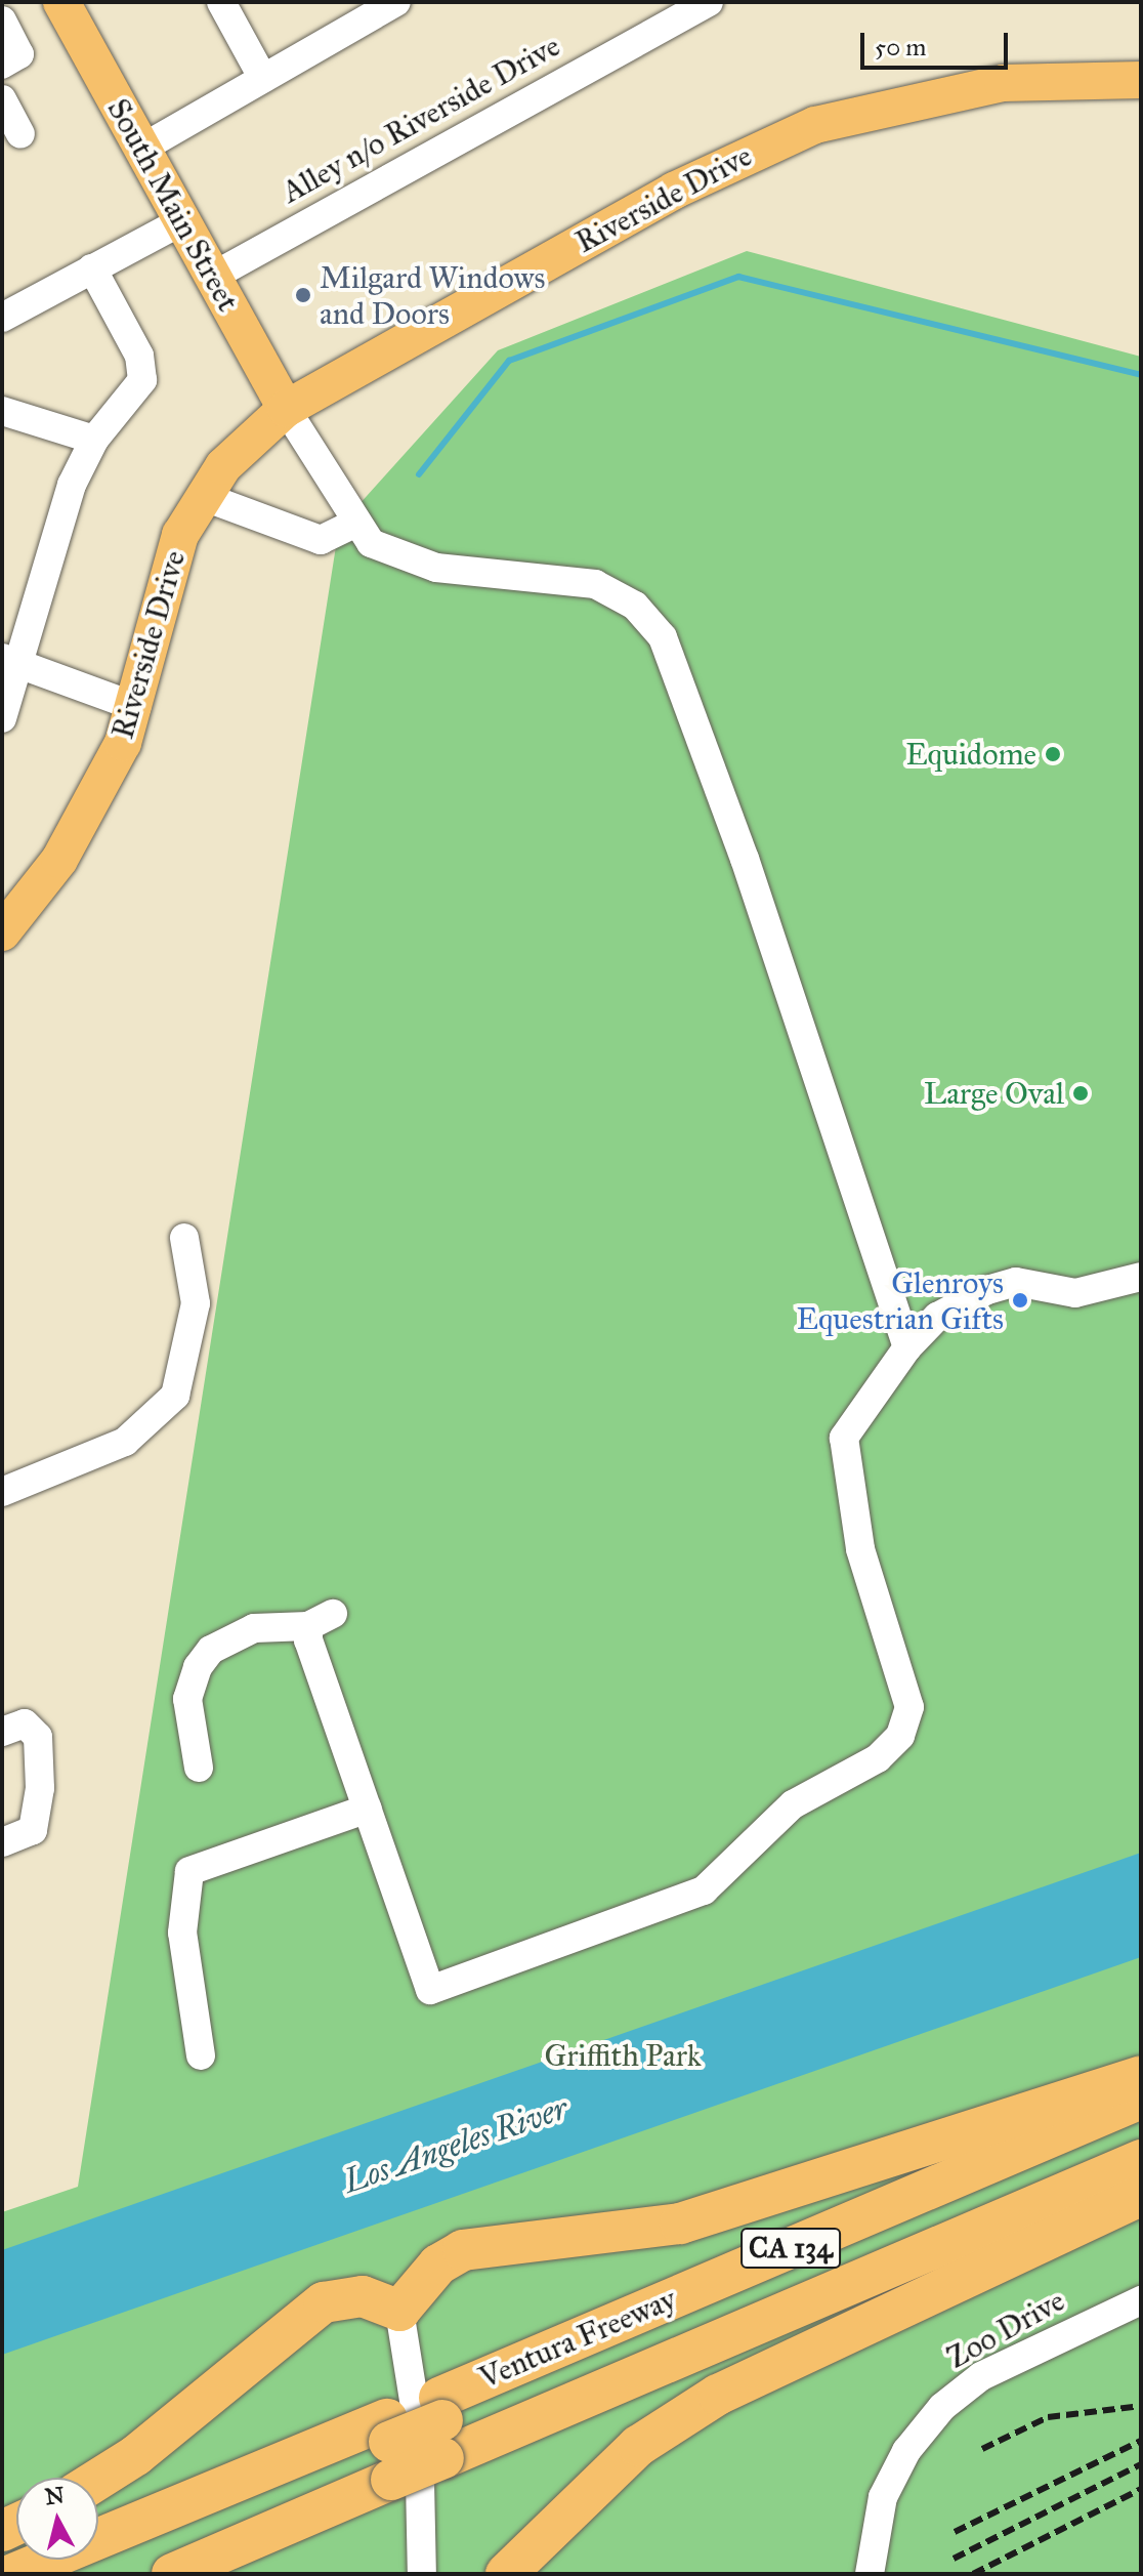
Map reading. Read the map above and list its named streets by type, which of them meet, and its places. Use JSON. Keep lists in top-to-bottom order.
{
  "streets": {
    "highway": ["CA 134", "Ventura Freeway"],
    "main road": ["Riverside Drive", "South Main Street"],
    "street": ["Alley n/o Riverside Drive", "Zoo Drive"]
  },
  "crossings": [
    ["Alley n/o Riverside Drive", "South Main Street"],
    ["Riverside Drive", "South Main Street"]
  ],
  "water": ["Los Angeles River"],
  "parks": ["Griffith Park"],
  "places": [
    "Milgard Windows and Doors",
    "Equidome",
    "Large Oval",
    "Glenroys Equestrian Gifts"
  ],
  "scale_bar": "50 m",
  "north": "top"
}
